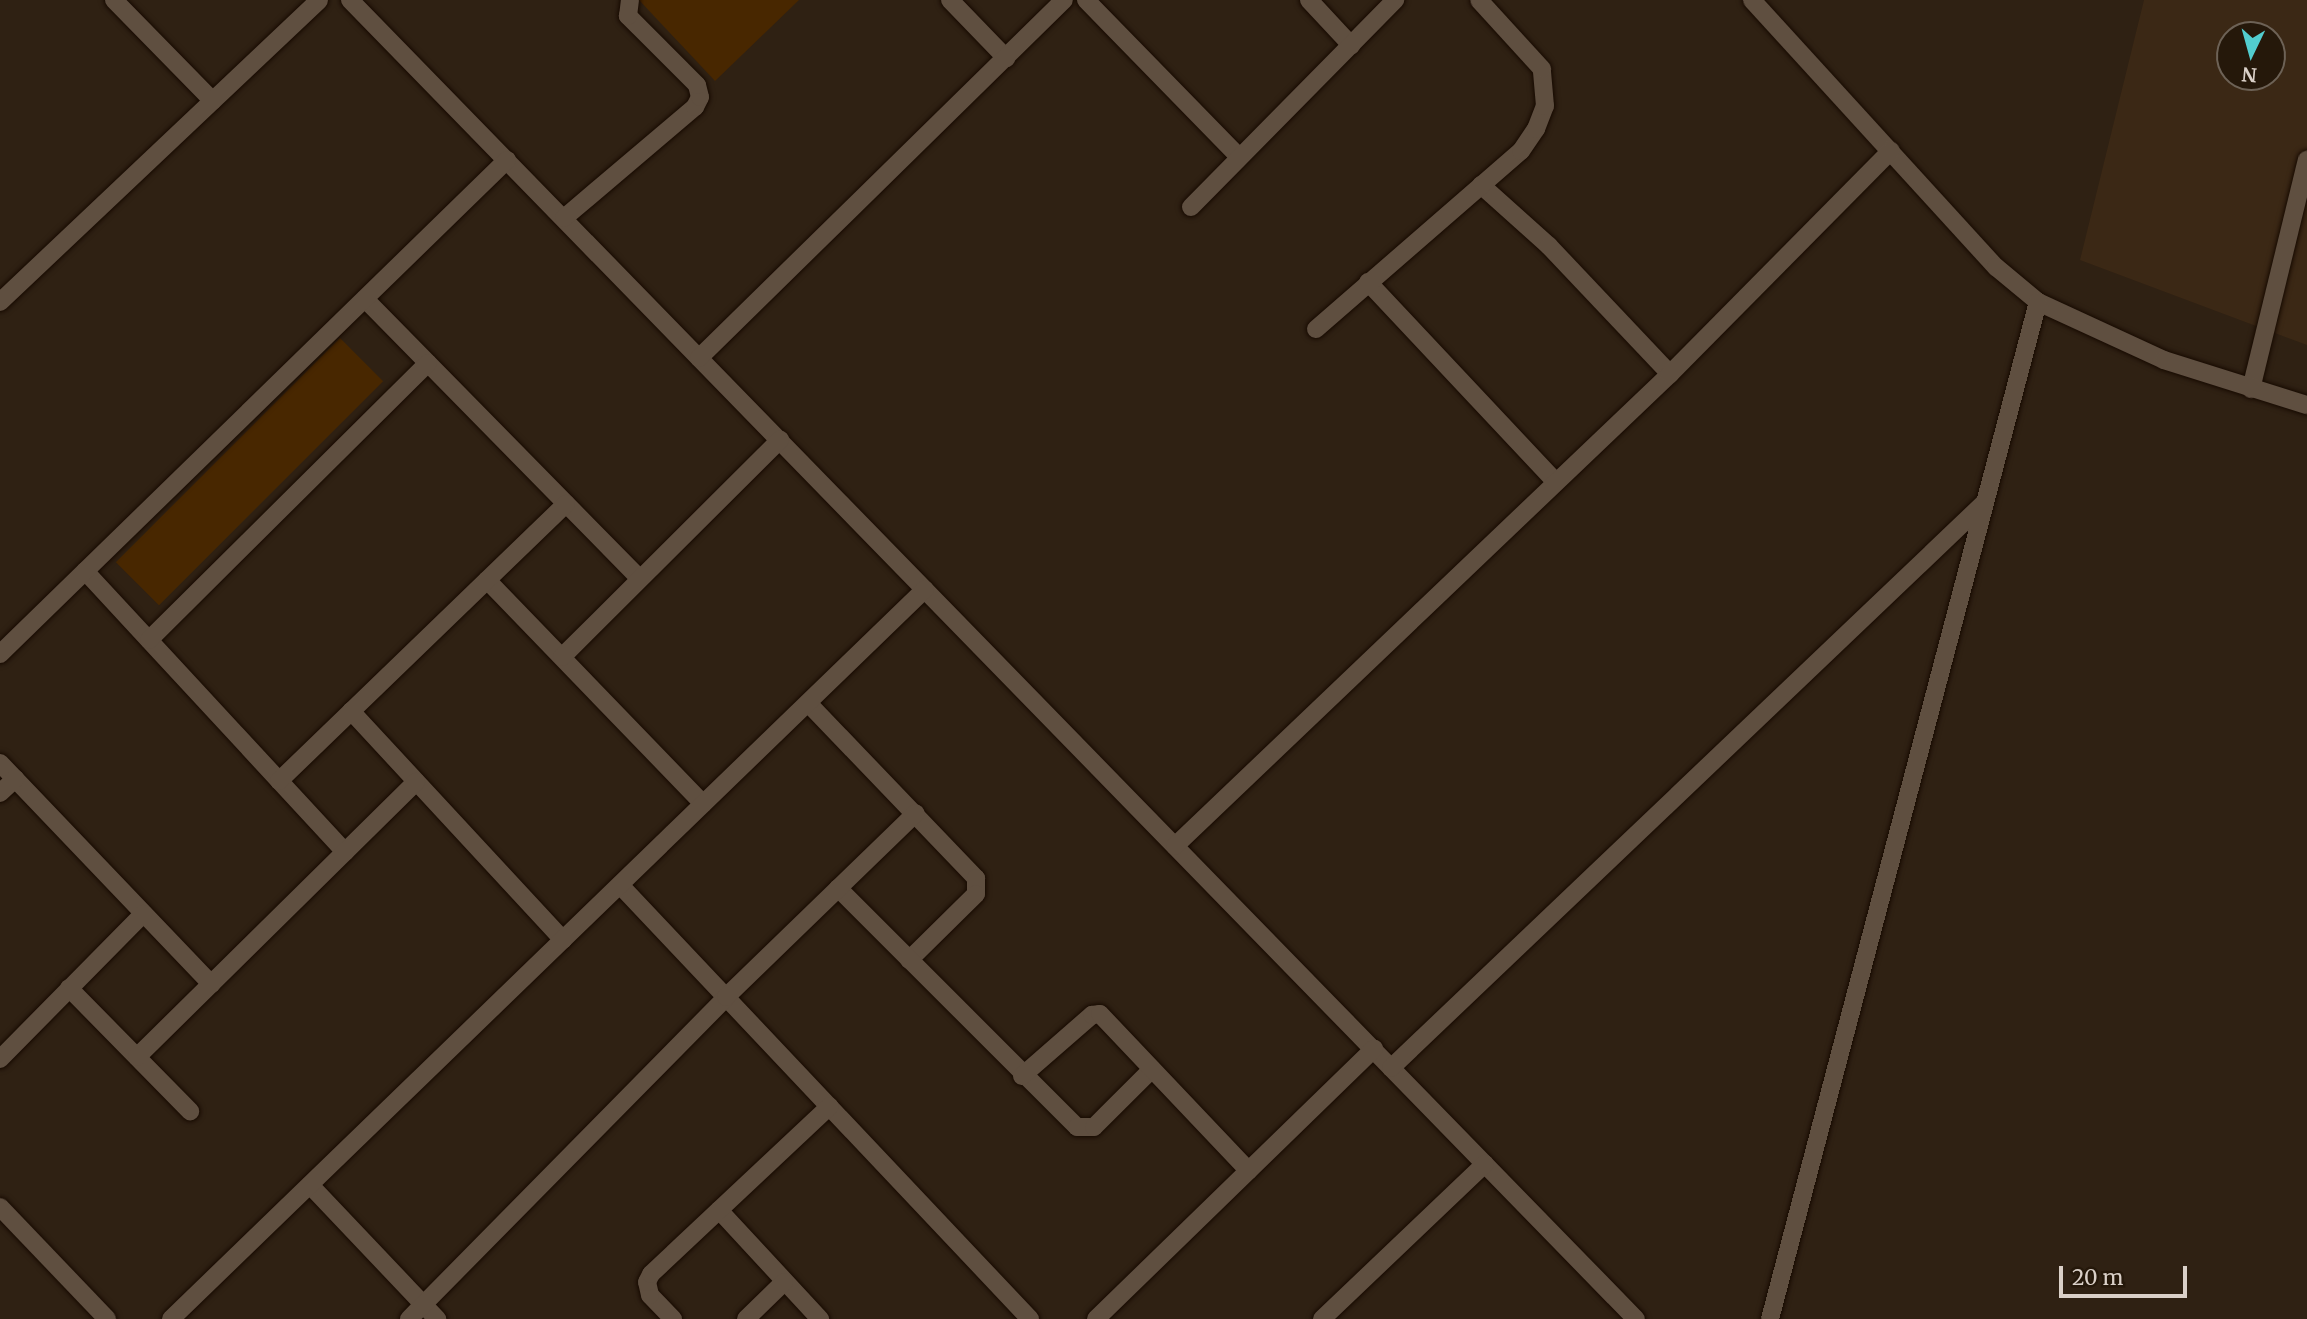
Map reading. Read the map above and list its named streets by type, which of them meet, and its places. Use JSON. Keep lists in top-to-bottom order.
{
  "scale_bar": "20 m",
  "north": "bottom"
}
